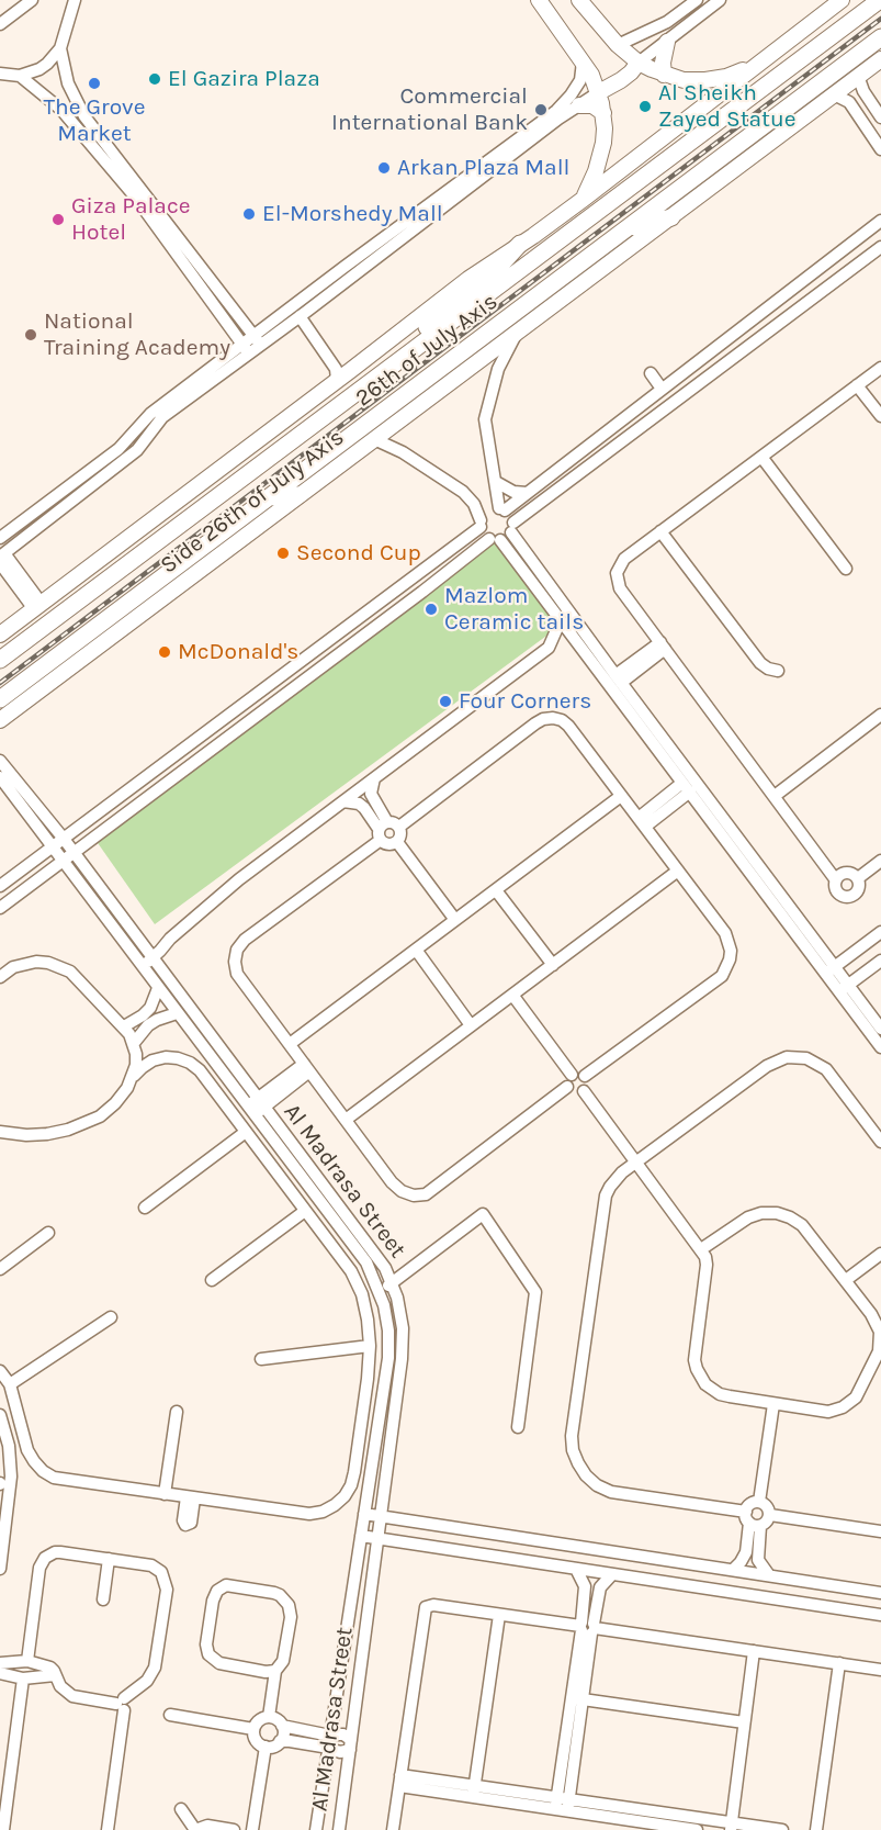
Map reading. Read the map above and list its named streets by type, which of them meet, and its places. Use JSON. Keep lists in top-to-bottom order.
{
  "streets": {
    "highway": ["26th of July Axis"],
    "main road": ["Side 26th of July Axis"],
    "street": ["Al Madrasa Street"]
  },
  "places": [
    "El Gazira Plaza",
    "The Grove Market",
    "Al Sheikh Zayed Statue",
    "Commercial International Bank",
    "Arkan Plaza Mall",
    "El-Morshedy Mall",
    "Giza Palace Hotel",
    "National Training Academy",
    "Second Cup",
    "Mazlom Ceramic tails",
    "McDonald's",
    "Four Corners"
  ]
}
